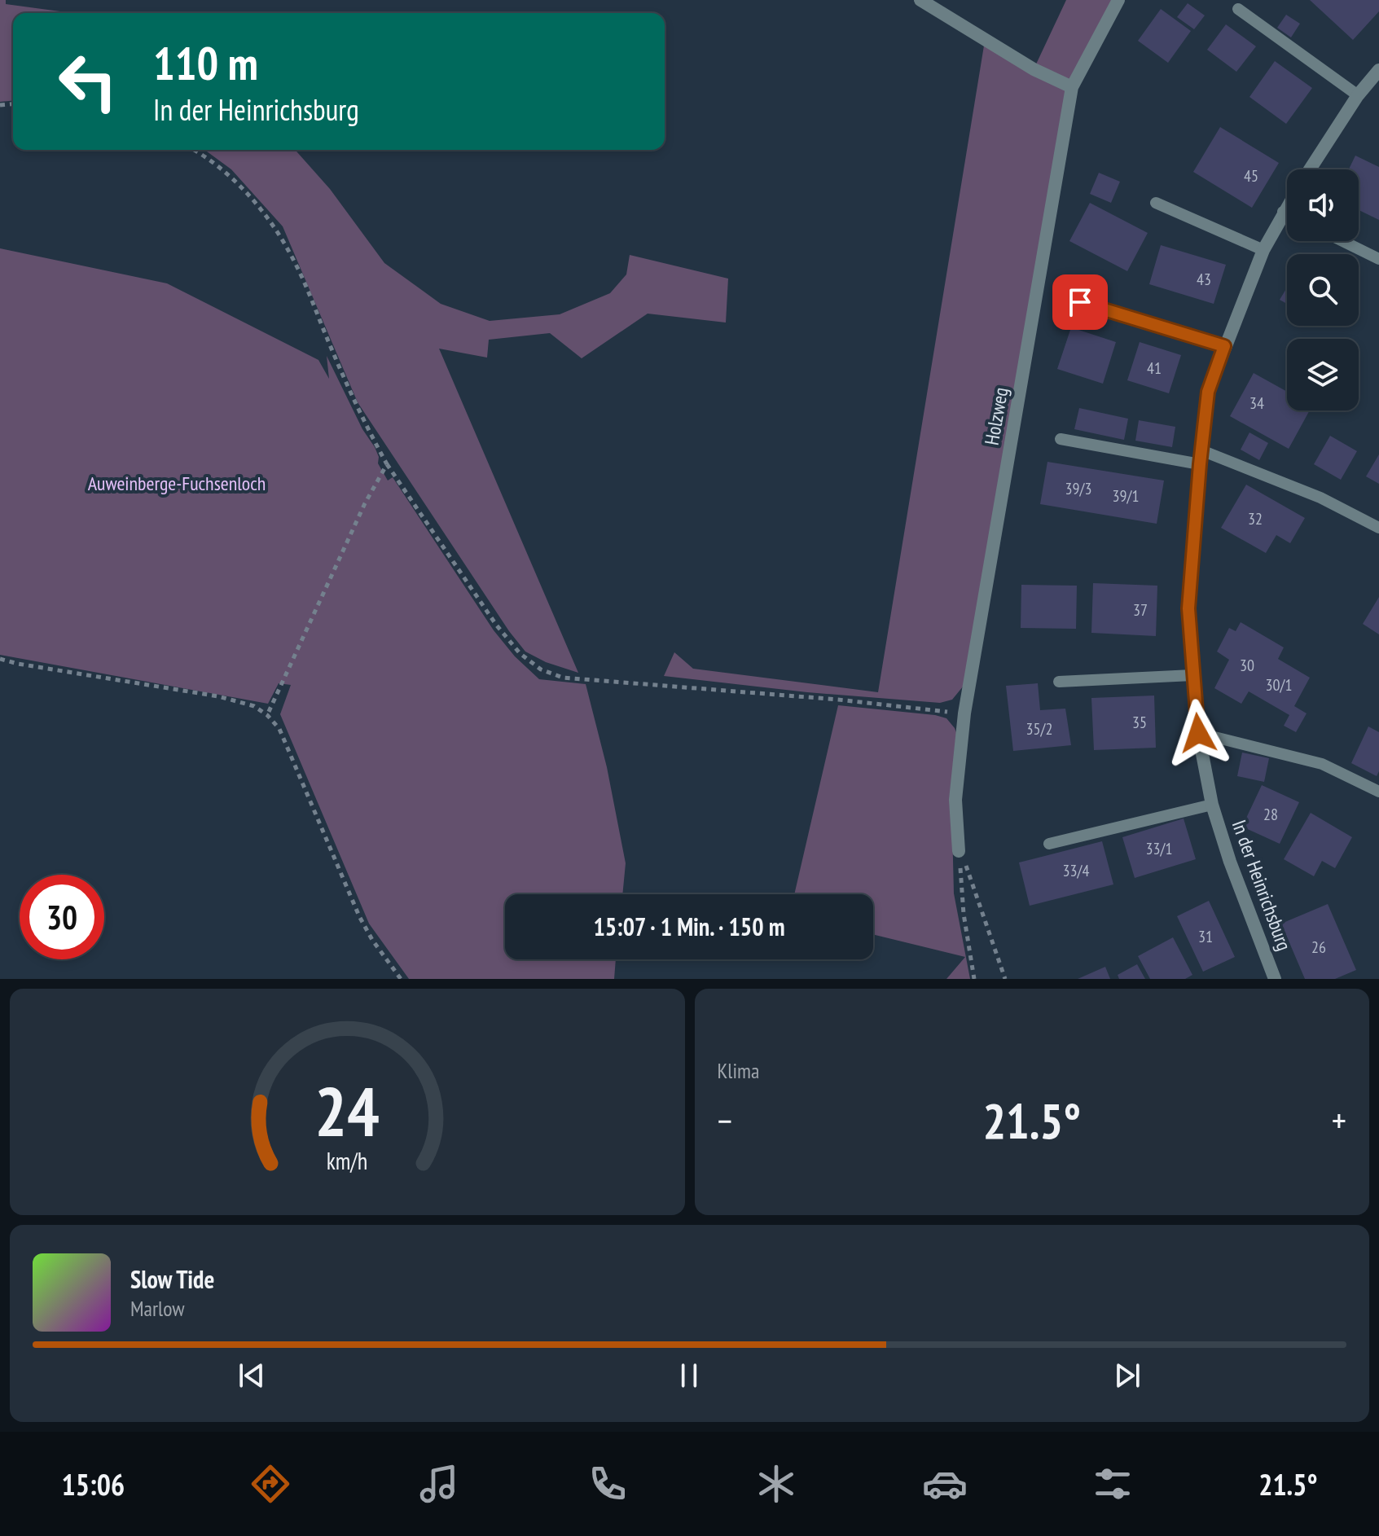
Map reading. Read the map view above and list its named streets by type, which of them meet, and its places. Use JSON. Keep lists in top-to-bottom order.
{
  "streets": {
    "street": ["Holzweg", "In der Heinrichsburg"]
  },
  "parks": ["Auweinberge-Fuchsenloch"],
  "house_numbers": [
    "45",
    "43",
    "41",
    "34",
    "39/3",
    "39/1",
    "32",
    "37",
    "30",
    "30/1",
    "35",
    "35/2",
    "28",
    "33/1",
    "33/4",
    "31",
    "26"
  ],
  "page": {
    "turn": ["110 m", "In der Heinrichsburg"],
    "limit": "30",
    "trip": "15:07 · 1 Min. · 150 m",
    "tile": "Klima",
    "heat": ["−", "21.5°", "+"],
    "song": ["Slow Tide", "Marlow"],
    "tabs": ["15:06", "21.5°"],
    "gauge": ["24", "km/h"]
  }
}
